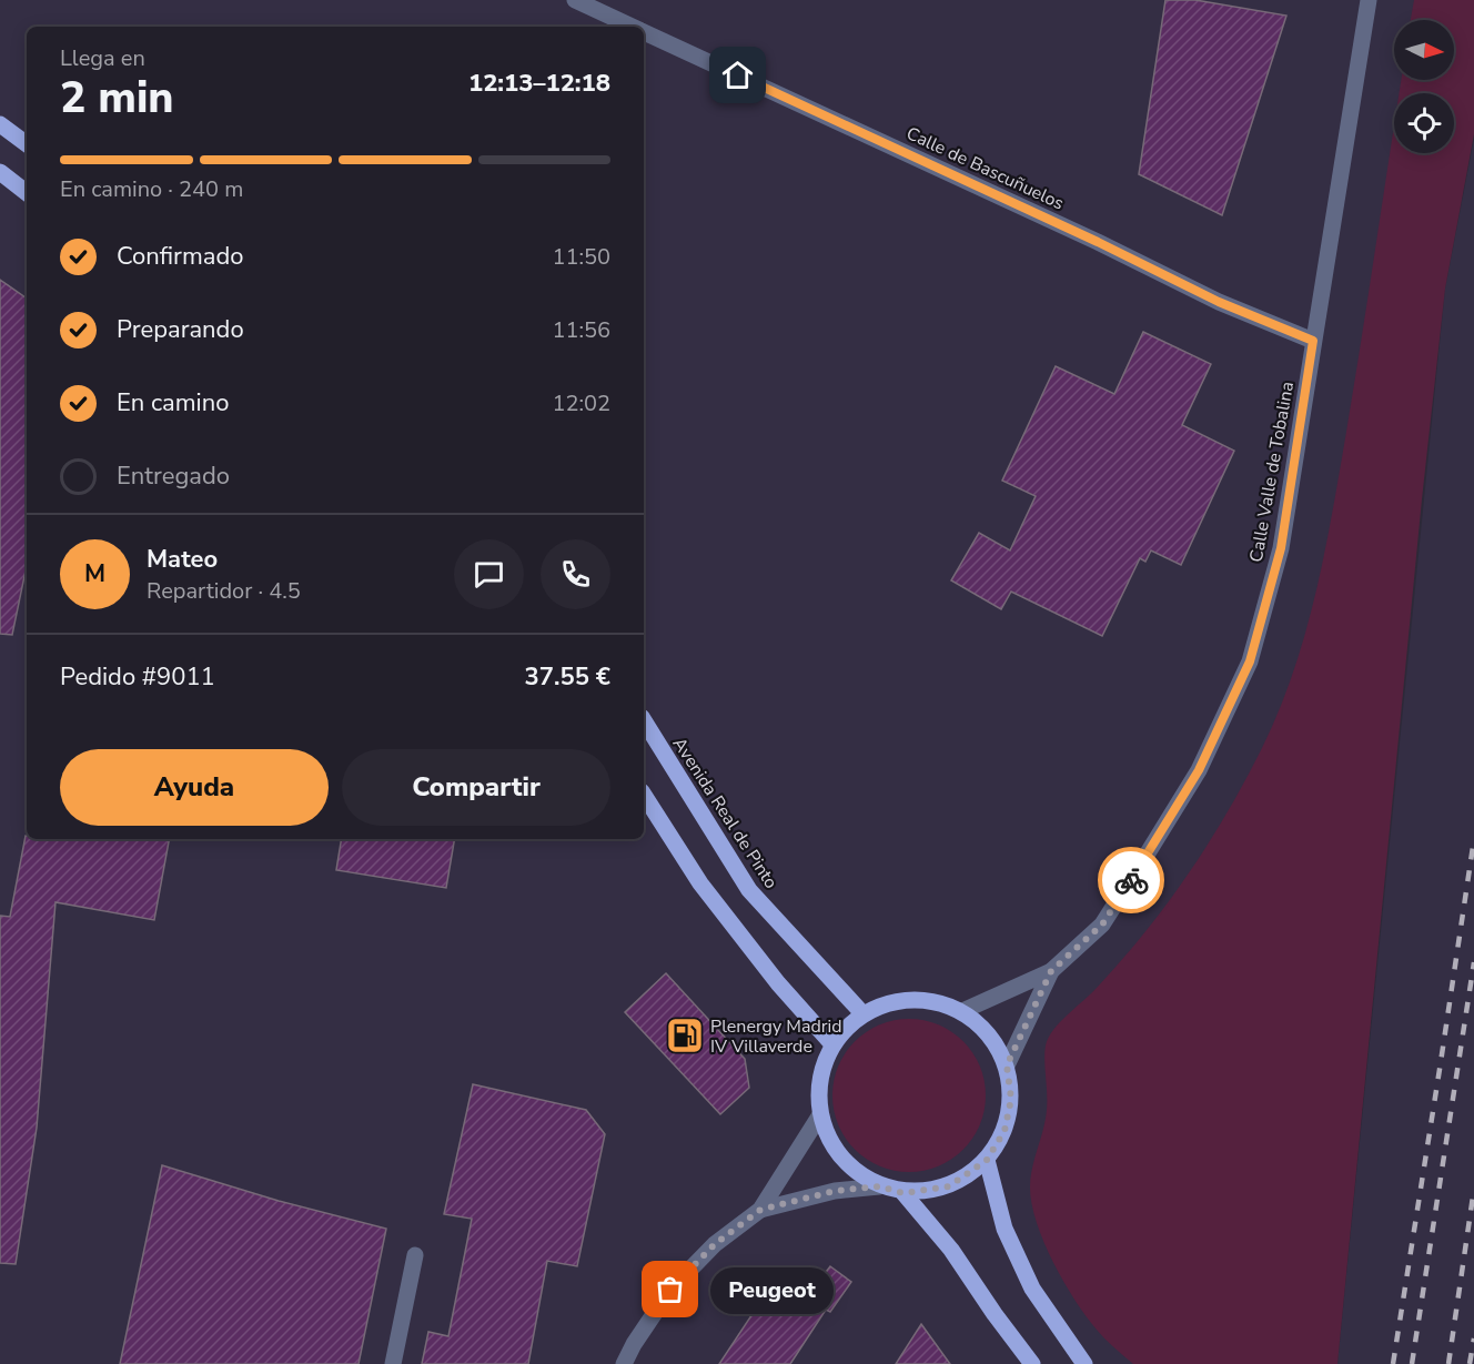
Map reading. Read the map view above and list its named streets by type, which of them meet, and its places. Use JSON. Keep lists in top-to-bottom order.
{
  "streets": {
    "main road": ["Avenida Real de Pinto"],
    "street": ["Calle de Bascuñuelos", "Calle Valle de Tobalina"]
  },
  "crossings": [
    ["Calle de Bascuñuelos", "Calle Valle de Tobalina"],
    ["Calle Valle de Tobalina", "Avenida Real de Pinto"]
  ],
  "places": {
    "fuel station": ["Plenergy Madrid IV Villaverde"],
    "other": ["Peugeot"]
  },
  "north": "right",
  "page": {
    "heading": ["2 min", "Llega en", "12:13–12:18"],
    "panel": [
      "Mateo",
      "Repartidor · 4.5",
      "Pedido #9011",
      "37.55 €"
    ],
    "bar": "En camino · 240 m",
    "list": [
      ["Confirmado", "11:50"],
      ["Preparando", "11:56"],
      ["En camino", "12:02"],
      "Entregado"
    ],
    "round": "M",
    "buttons": ["Ayuda", "Compartir"],
    "bubble": "Peugeot"
  }
}
